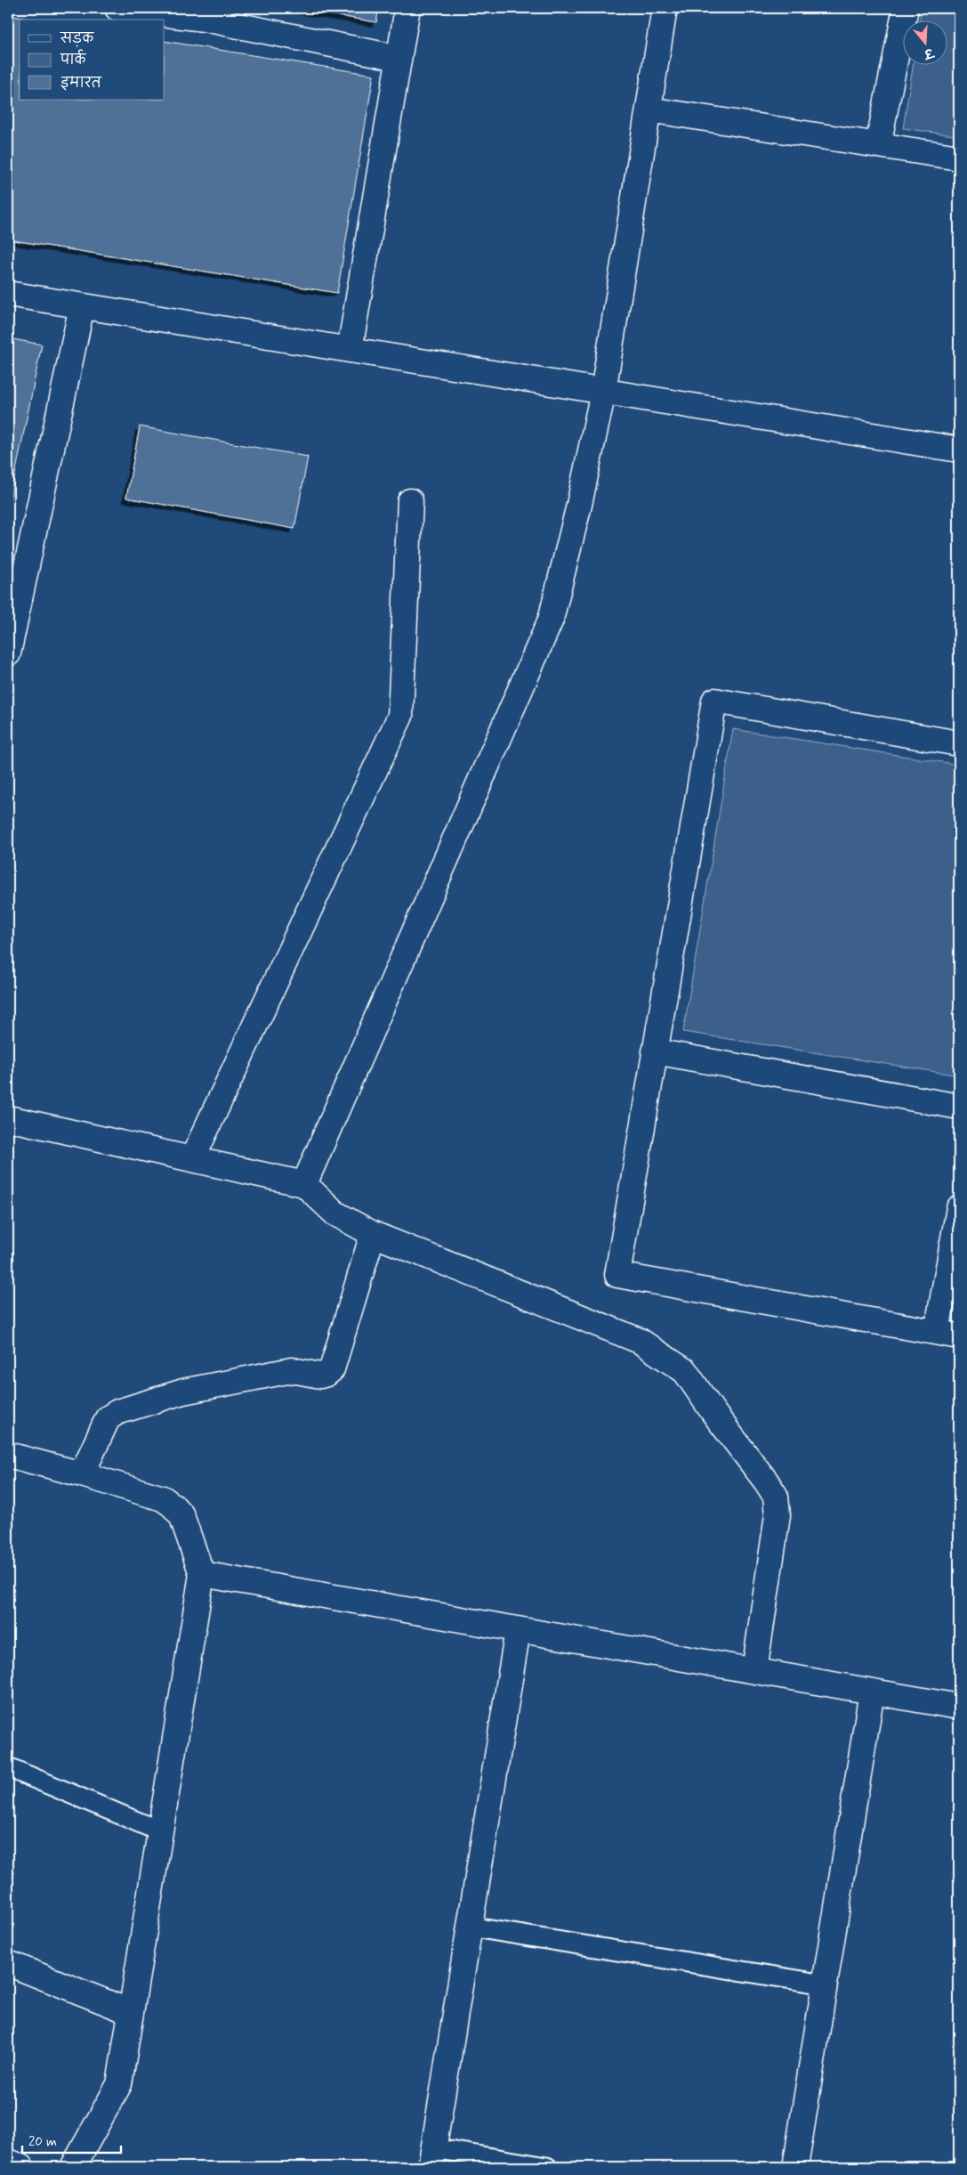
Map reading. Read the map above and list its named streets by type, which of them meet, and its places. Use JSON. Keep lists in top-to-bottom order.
{
  "legend": ["सड़क", "पार्क", "इमारत"],
  "scale_bar": "20 m",
  "north": "bottom"
}
